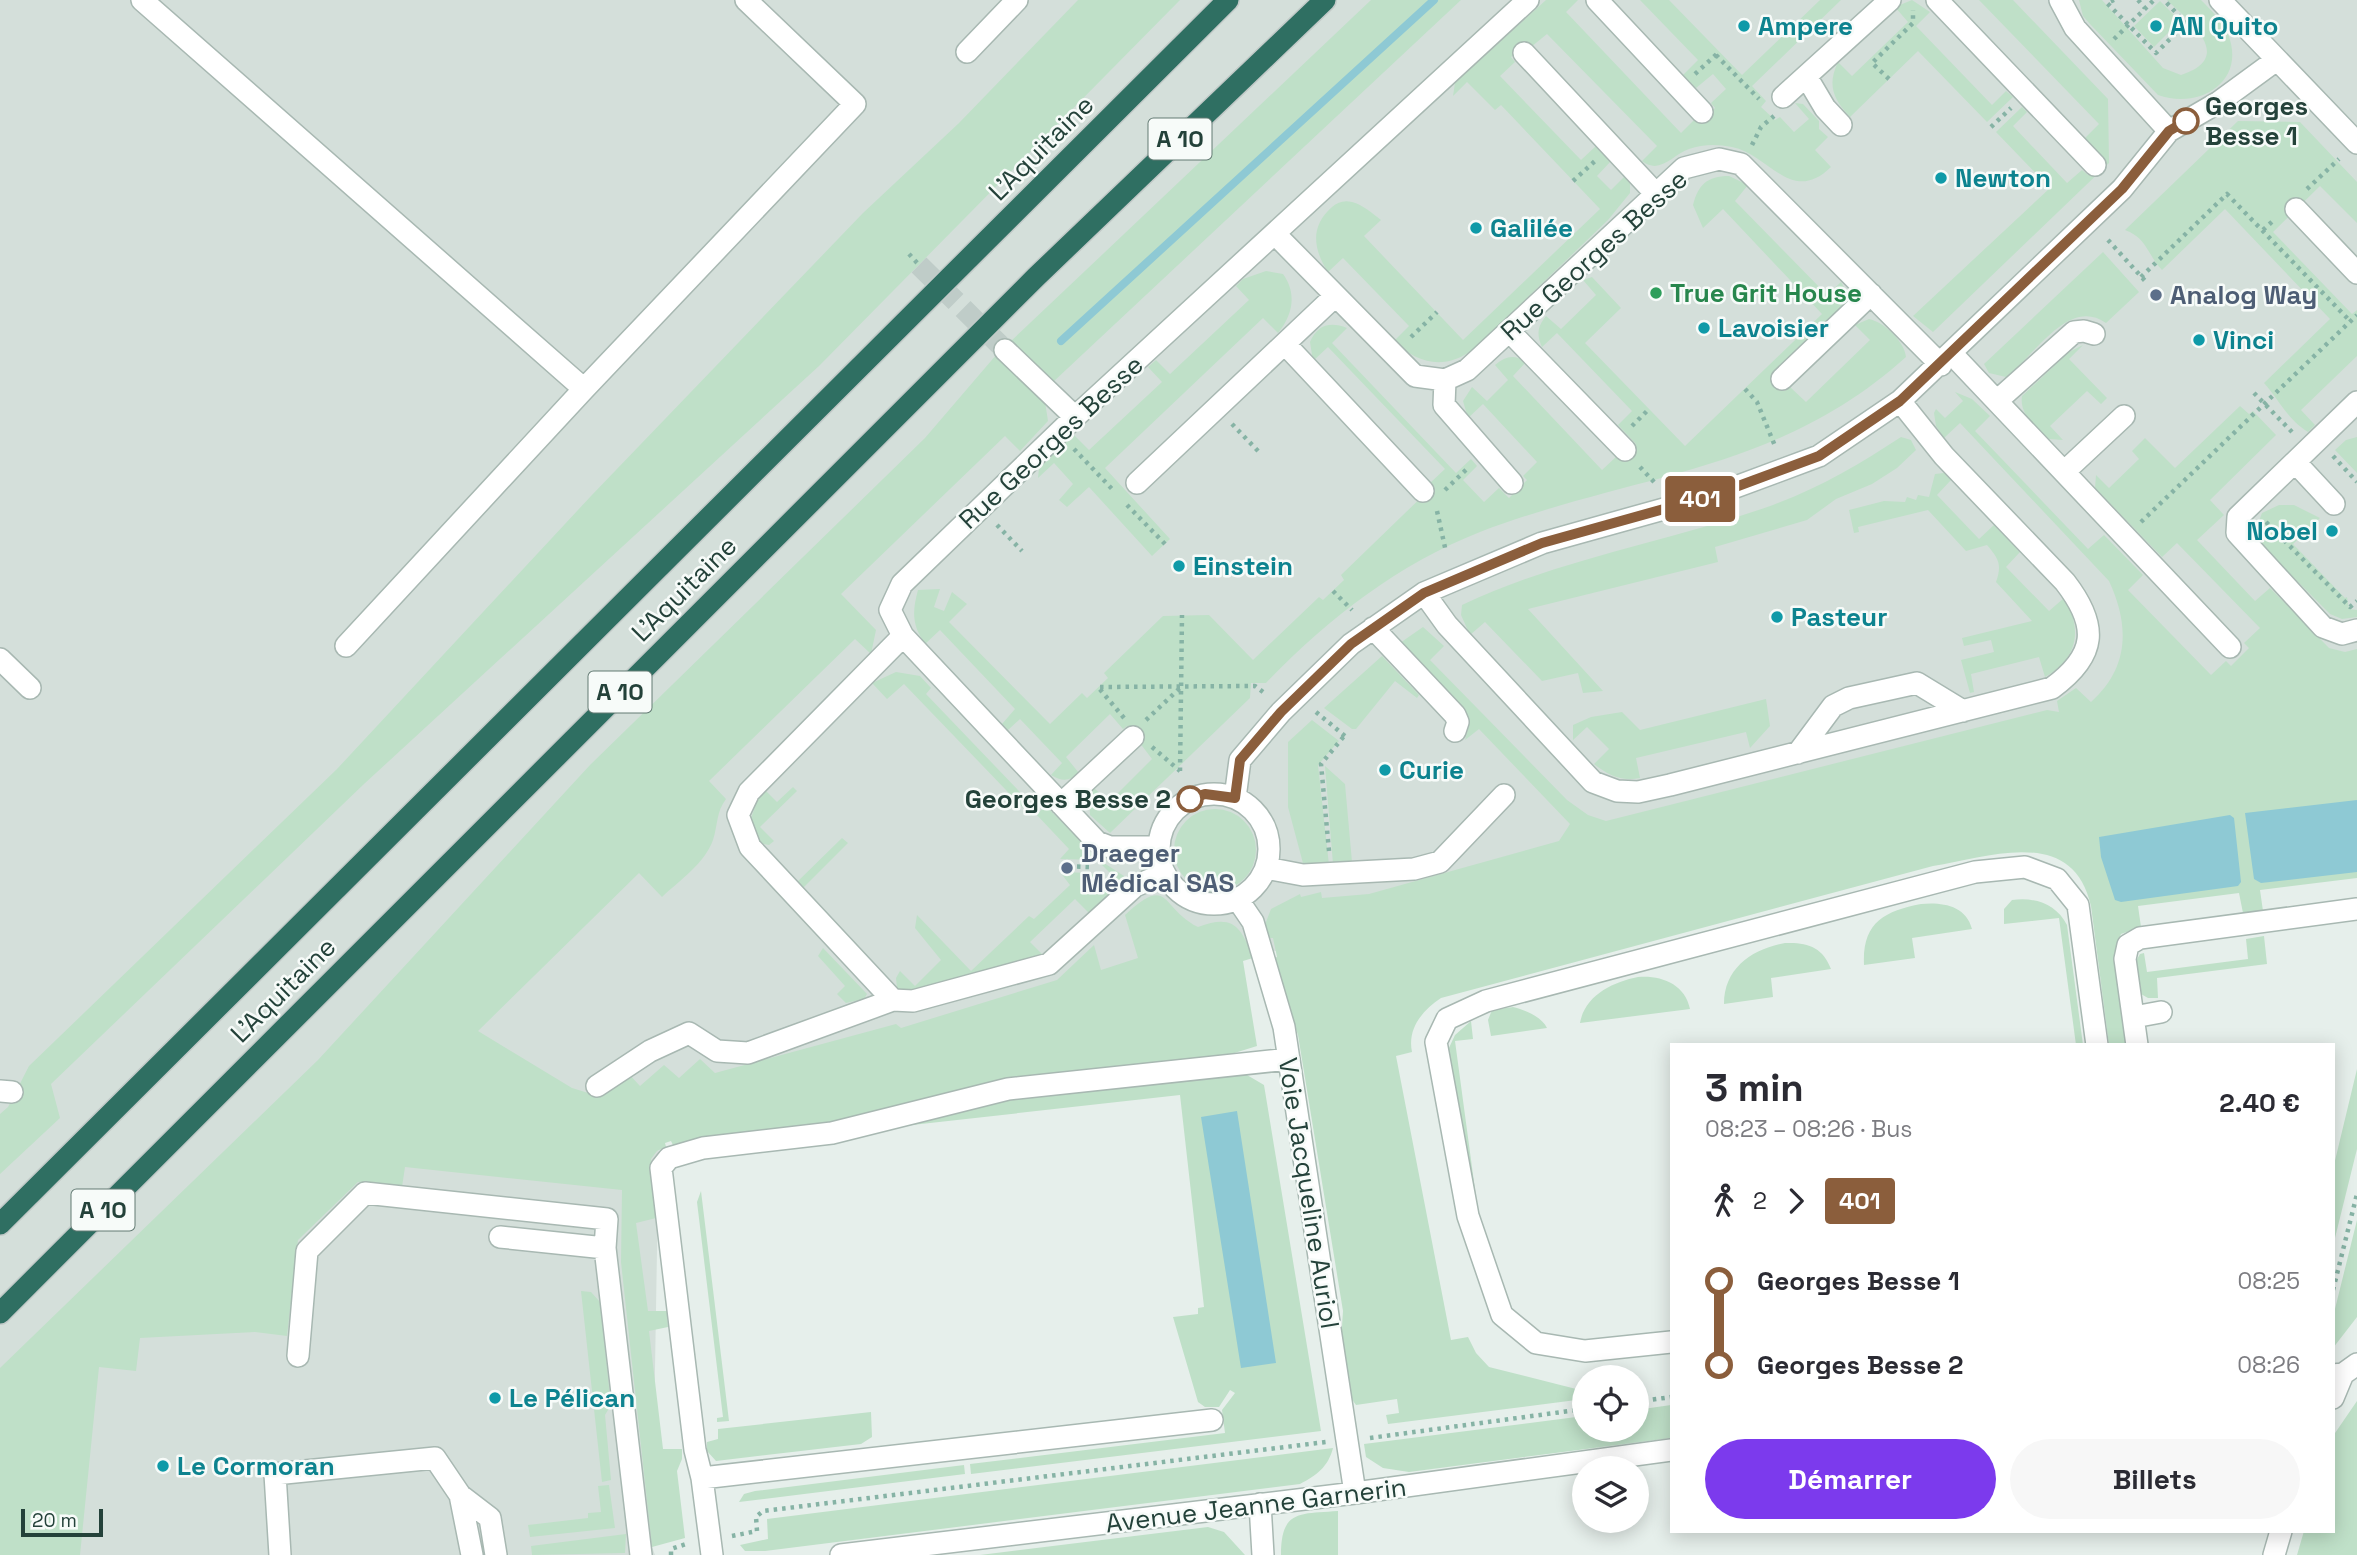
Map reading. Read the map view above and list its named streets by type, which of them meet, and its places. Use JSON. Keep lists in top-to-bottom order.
{
  "streets": {
    "highway": ["A 10", "L'Aquitaine"],
    "street": ["Rue Georges Besse", "Voie Jacqueline Auriol", "Avenue Jeanne Garnerin"]
  },
  "crossings": [
    ["Voie Jacqueline Auriol", "Avenue Jeanne Garnerin"]
  ],
  "places": [
    "Ampere",
    "AN Quito",
    "Georges Besse 1",
    "Newton",
    "Galilée",
    "True Grit House",
    "Analog Way",
    "Lavoisier",
    "Vinci",
    "Nobel",
    "Einstein",
    "Pasteur",
    "Curie",
    "Georges Besse 2",
    "Draeger Médical SAS",
    "Le Pélican",
    "Le Cormoran"
  ],
  "lines": ["bus line 401"],
  "scale_bar": "20 m",
  "page": {
    "on_map": "401",
    "heading": ["3 min", "08:23 – 08:26 · Bus", "2.40 €"],
    "legs": ["2", "401"],
    "list": [
      {
        "name": "Georges Besse 1",
        "value": "08:25"
      },
      {
        "name": "Georges Besse 2",
        "value": "08:26"
      }
    ],
    "buttons": ["Démarrer", "Billets"],
    "scale": "20 m"
  }
}
